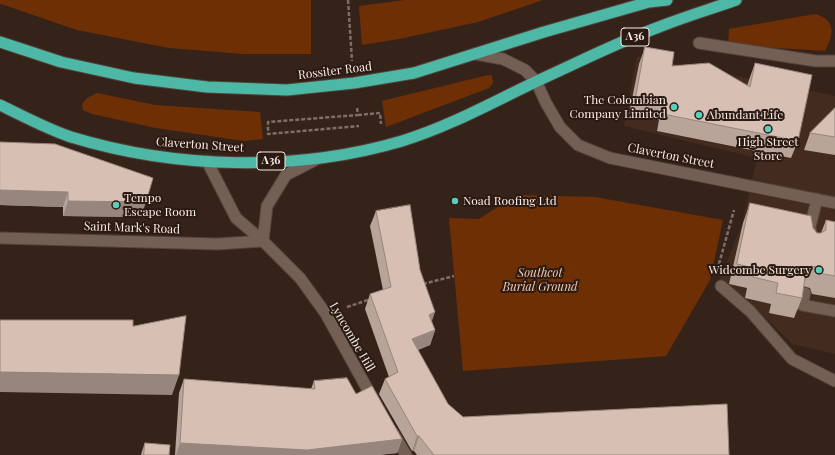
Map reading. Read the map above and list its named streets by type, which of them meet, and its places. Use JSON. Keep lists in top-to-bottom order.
{
  "streets": {
    "highway": ["A36", "Rossiter Road", "Claverton Street"],
    "street": ["Saint Mark's Road", "Lyncombe Hill"]
  },
  "crossings": [
    ["A36", "Claverton Street"],
    ["Rossiter Road", "Claverton Street"],
    ["Claverton Street", "Lyncombe Hill"],
    ["Saint Mark's Road", "Lyncombe Hill"]
  ],
  "parks": ["Southcot Burial Ground"],
  "places": [
    "The Colombian Company Limited",
    "Abundant Life",
    "High Street Store",
    "Noad Roofing Ltd",
    "Tempo Escape Room",
    "Widcombe Surgery"
  ]
}
